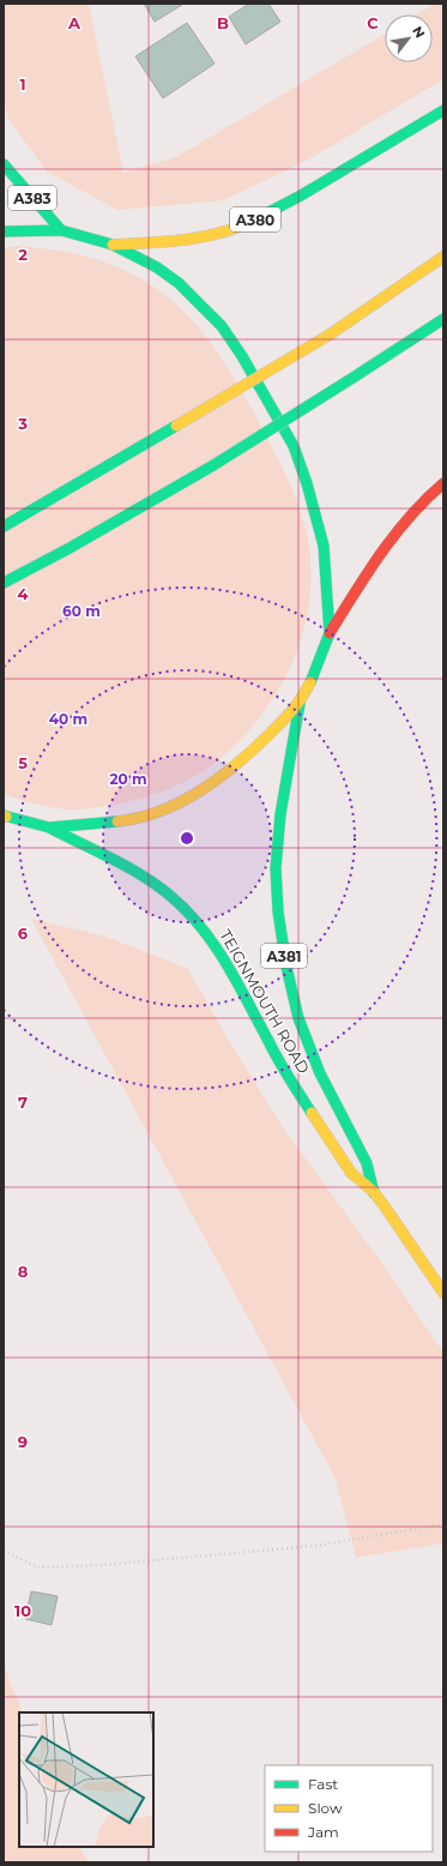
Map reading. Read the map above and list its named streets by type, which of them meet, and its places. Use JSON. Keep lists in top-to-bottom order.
{
  "streets": {
    "main road": [
      "A383",
      "A380",
      "A381",
      "TEIGNMOUTH ROAD"
    ]
  },
  "legend": ["Fast", "Slow", "Jam"],
  "north": "top right",
  "grid": {
    "columns": ["A", "B", "C"],
    "rows": [
      "1",
      "2",
      "3",
      "4",
      "5",
      "6",
      "7",
      "8",
      "9",
      "10"
    ]
  },
  "rings": ["60 m", "40 m", "20 m"]
}
